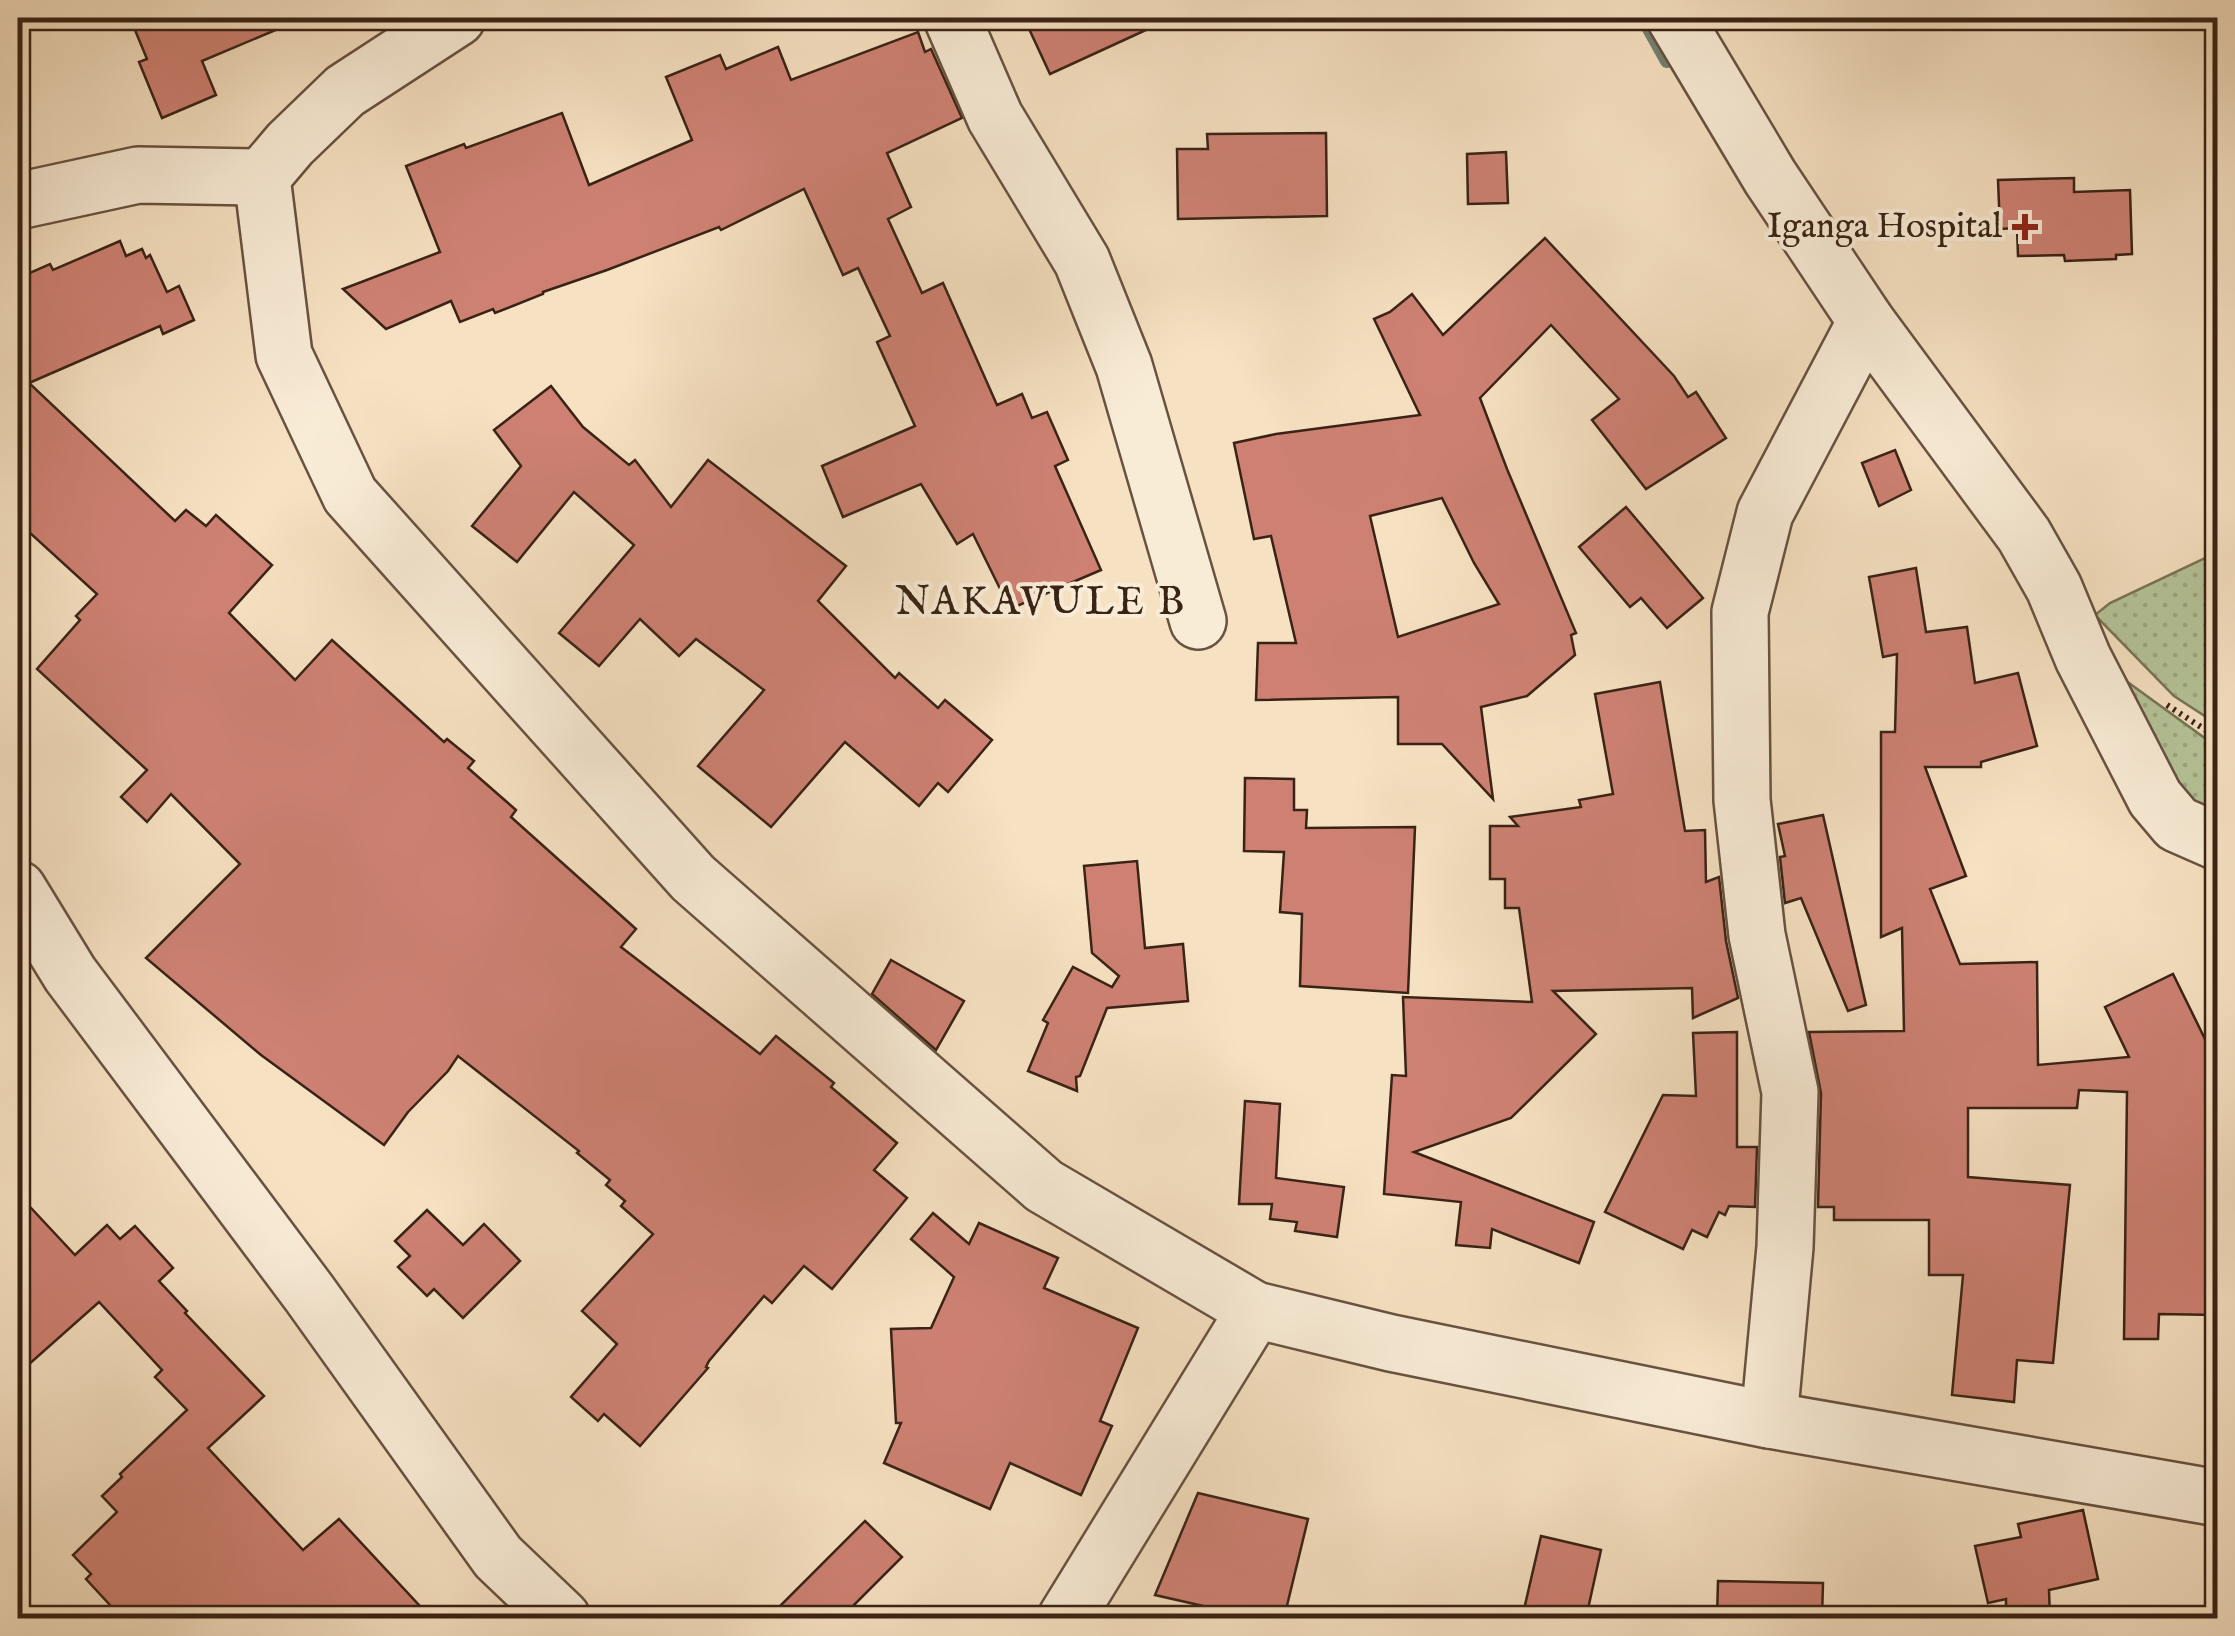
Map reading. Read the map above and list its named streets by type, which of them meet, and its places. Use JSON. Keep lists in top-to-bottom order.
{
  "districts": ["NAKAVULE B"],
  "places": {
    "health": ["Iganga Hospital"]
  }
}
